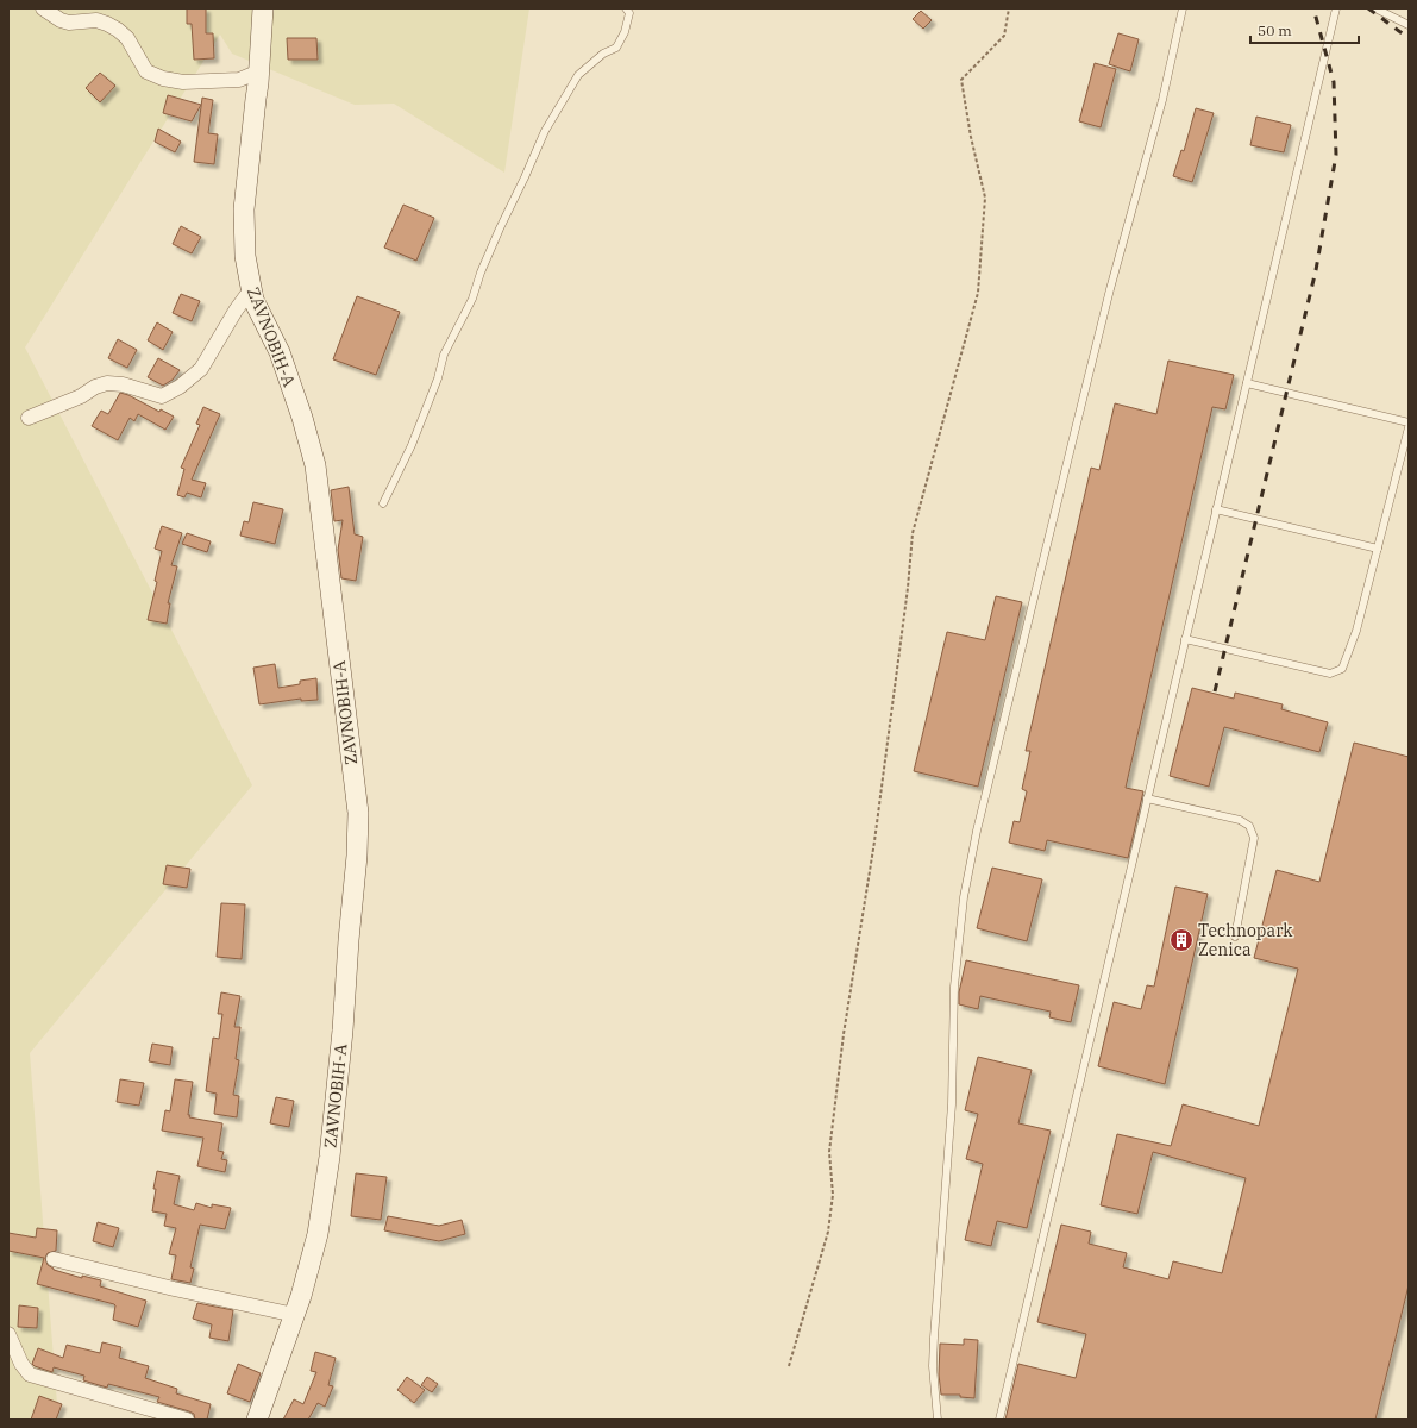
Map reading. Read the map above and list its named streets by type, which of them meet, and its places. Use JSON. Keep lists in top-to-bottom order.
{
  "streets": {
    "main road": ["ZAVNOBIH-A"]
  },
  "places": {
    "building": ["Technopark Zenica"]
  },
  "scale_bar": "50 m"
}
